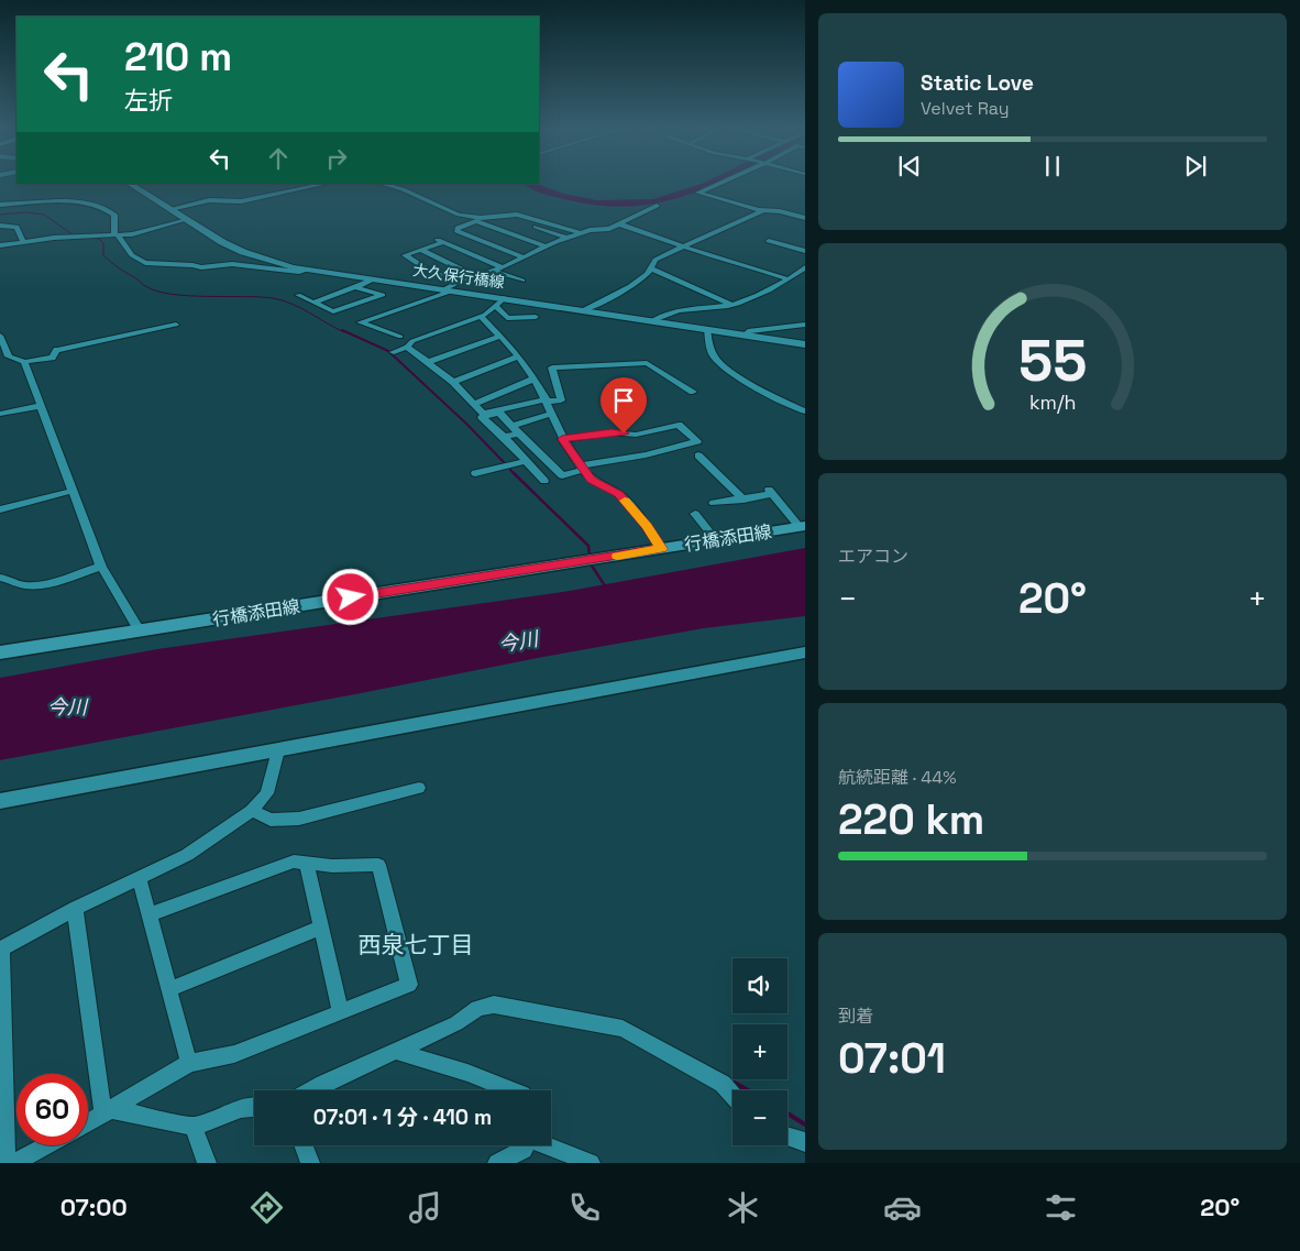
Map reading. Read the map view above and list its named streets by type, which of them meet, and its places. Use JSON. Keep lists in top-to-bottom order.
{
  "streets": {
    "main road": ["大久保行橋線", "行橋添田線"]
  },
  "districts": ["西泉七丁目"],
  "water": ["今川"],
  "page": {
    "turn": ["210 m", "左折"],
    "song": ["Static Love", "Velvet Ray"],
    "tile": [
      "エアコン",
      ["航続距離 · 44%", "220 km"],
      ["到着", "07:01"]
    ],
    "heat": ["−", "20°", "+"],
    "map_buttons": ["+", "−"],
    "limit": "60",
    "trip": "07:01 · 1 分 · 410 m",
    "tabs": ["07:00", "20°"],
    "gauge": ["55", "km/h"]
  }
}
